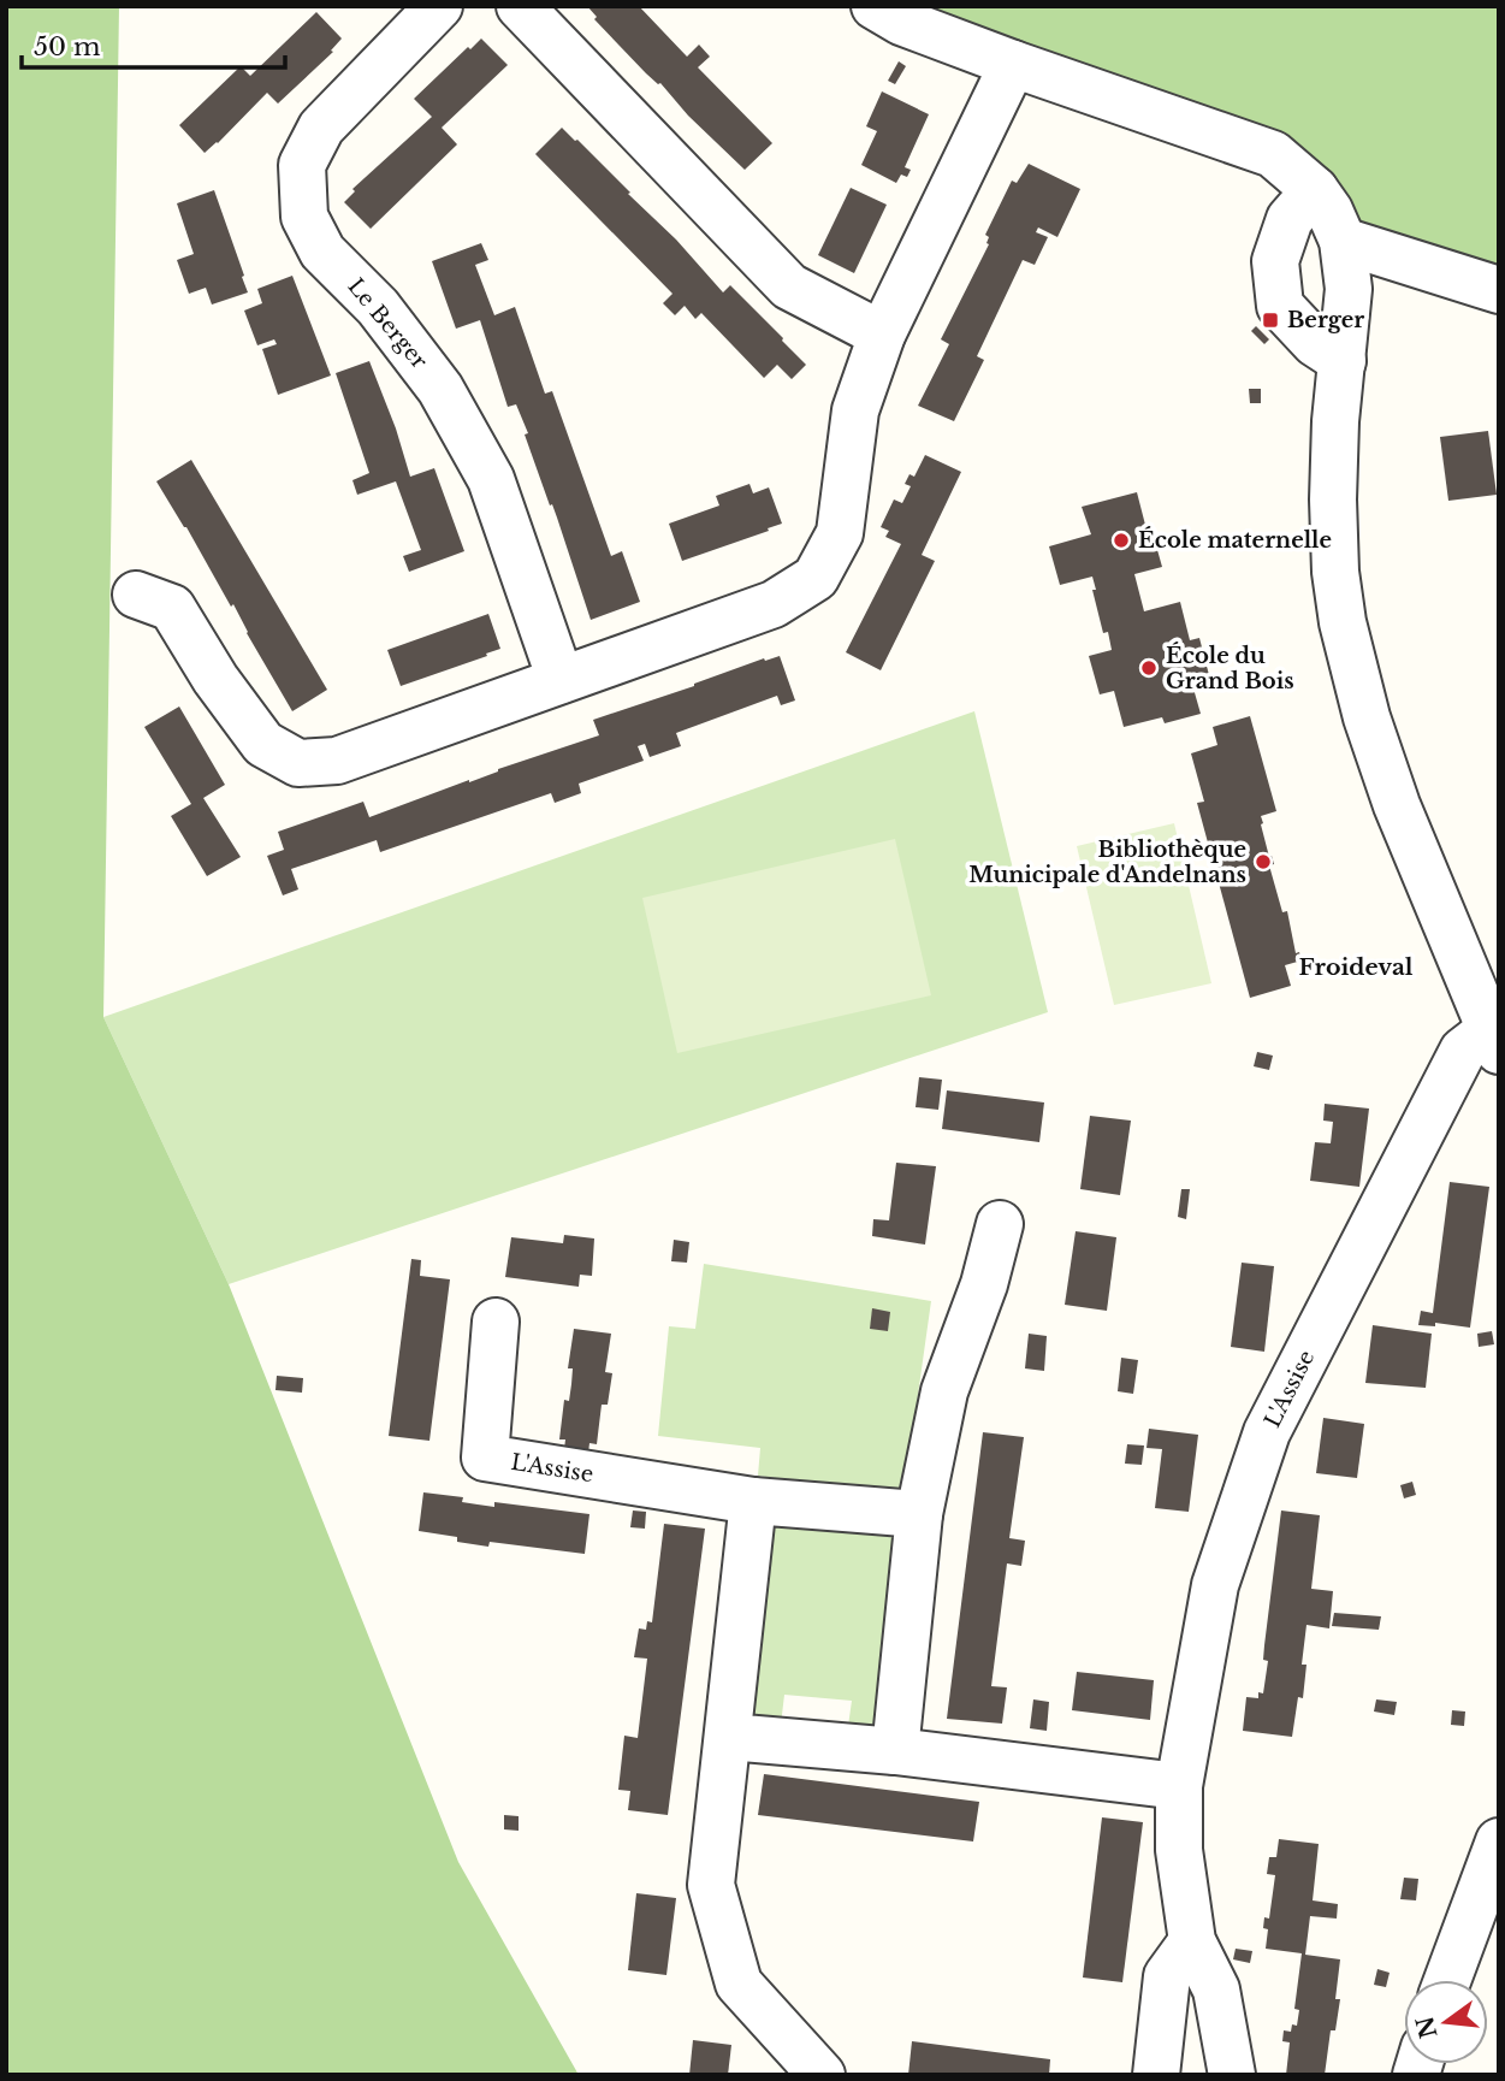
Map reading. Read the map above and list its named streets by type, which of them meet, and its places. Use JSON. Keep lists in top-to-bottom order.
{
  "streets": {
    "street": ["Le Berger", "L'Assise"]
  },
  "districts": ["Froideval"],
  "places": {
    "transit": ["Berger"],
    "other": ["École maternelle", "École du Grand Bois", "Bibliothèque Municipale d'Andelnans"]
  },
  "scale_bar": "50 m",
  "north": "left"
}
